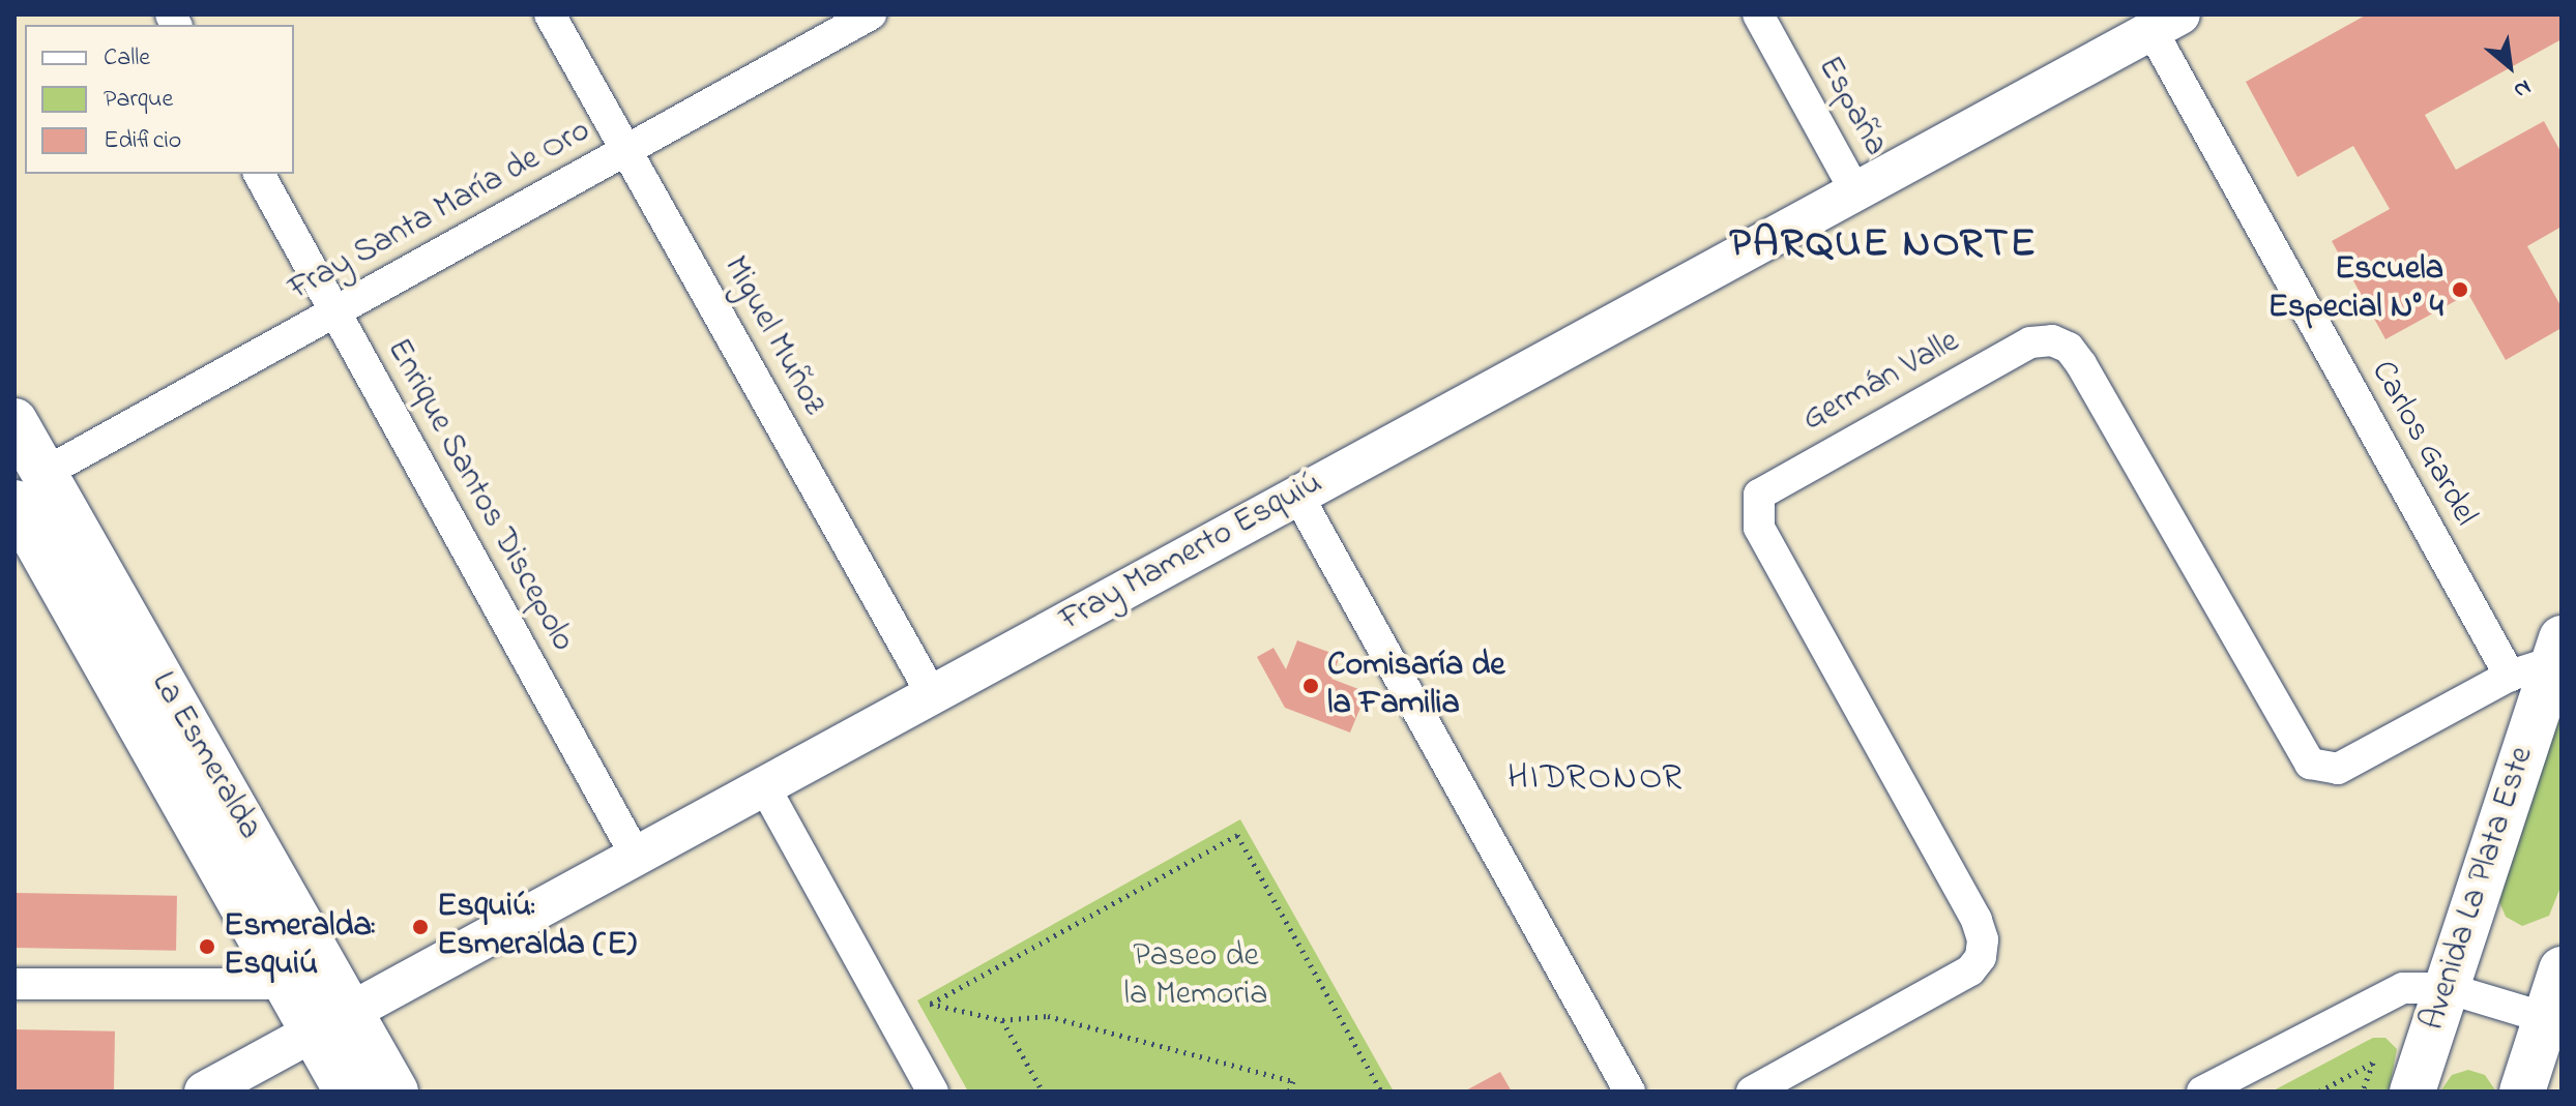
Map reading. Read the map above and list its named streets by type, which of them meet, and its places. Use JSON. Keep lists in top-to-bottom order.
{
  "streets": {
    "main road": ["La Esmeralda", "Avenida La Plata Este"],
    "street": [
      "España",
      "Fray Santa María de Oro",
      "Miguel Muñoz",
      "Germán Valle",
      "Carlos Gardel",
      "Enrique Santos Discepolo",
      "Fray Mamerto Esquiú"
    ]
  },
  "crossings": [
    ["España", "Fray Mamerto Esquiú"],
    ["Fray Santa María de Oro", "Miguel Muñoz"],
    ["Fray Santa María de Oro", "Enrique Santos Discepolo"],
    ["Fray Santa María de Oro", "La Esmeralda"],
    ["Miguel Muñoz", "Fray Mamerto Esquiú"],
    ["Germán Valle", "Carlos Gardel"],
    ["Germán Valle", "Avenida La Plata Este"],
    ["Carlos Gardel", "Fray Mamerto Esquiú"],
    ["Enrique Santos Discepolo", "Fray Mamerto Esquiú"],
    ["Fray Mamerto Esquiú", "La Esmeralda"]
  ],
  "districts": ["PARQUE NORTE", "HIDRONOR"],
  "parks": ["Paseo de la Memoria"],
  "places": [
    "Escuela Especial N° 4",
    "Comisaría de la Familia",
    "Esquiú: Esmeralda (E)",
    "Esmeralda: Esquiú"
  ],
  "legend": ["Calle", "Parque", "Edificio"],
  "north": "bottom right"
}
